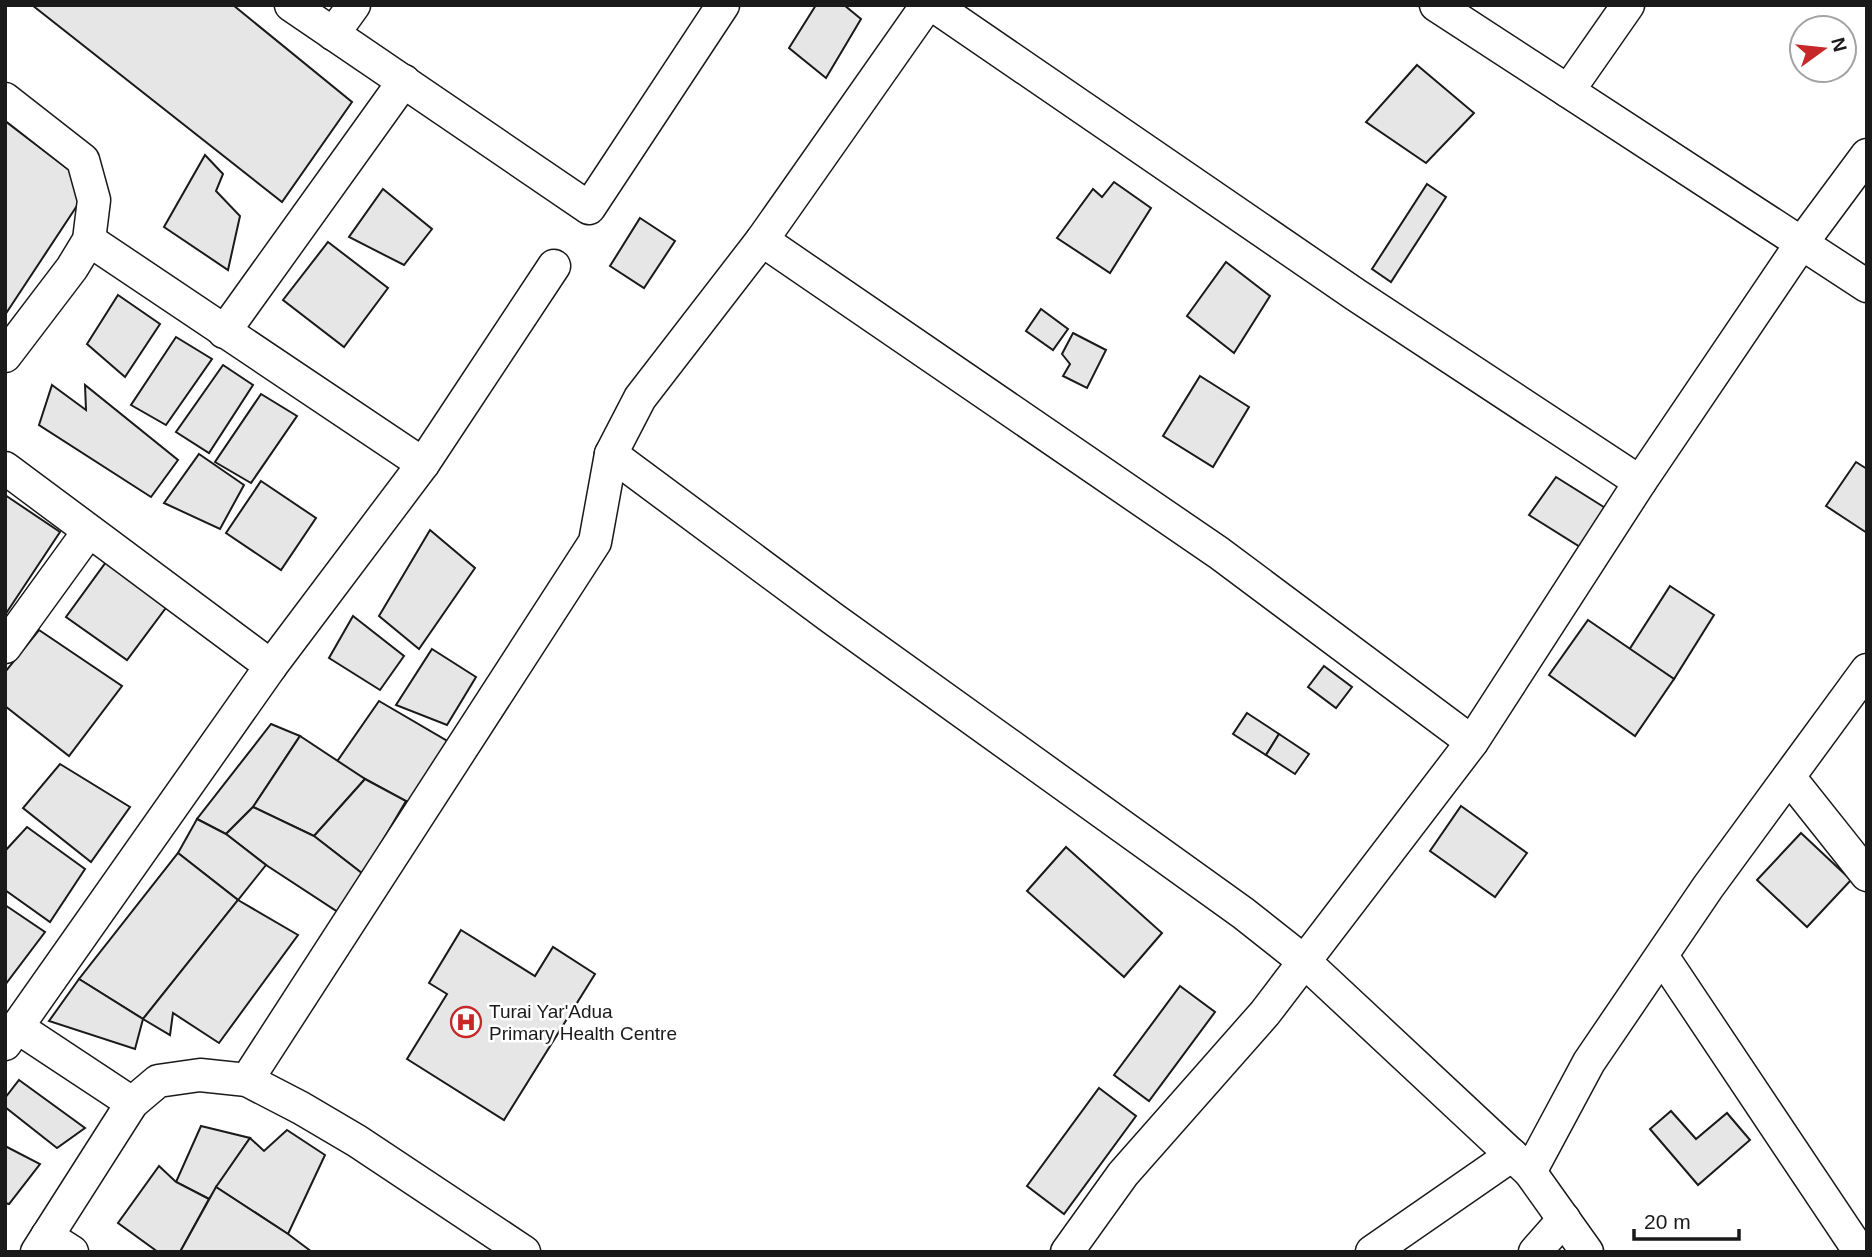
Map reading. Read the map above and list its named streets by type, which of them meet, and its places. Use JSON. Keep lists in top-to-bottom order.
{
  "places": {
    "hospital": ["Turai Yar'Adua Primary Health Centre"]
  },
  "scale_bar": "20 m",
  "north": "right"
}
